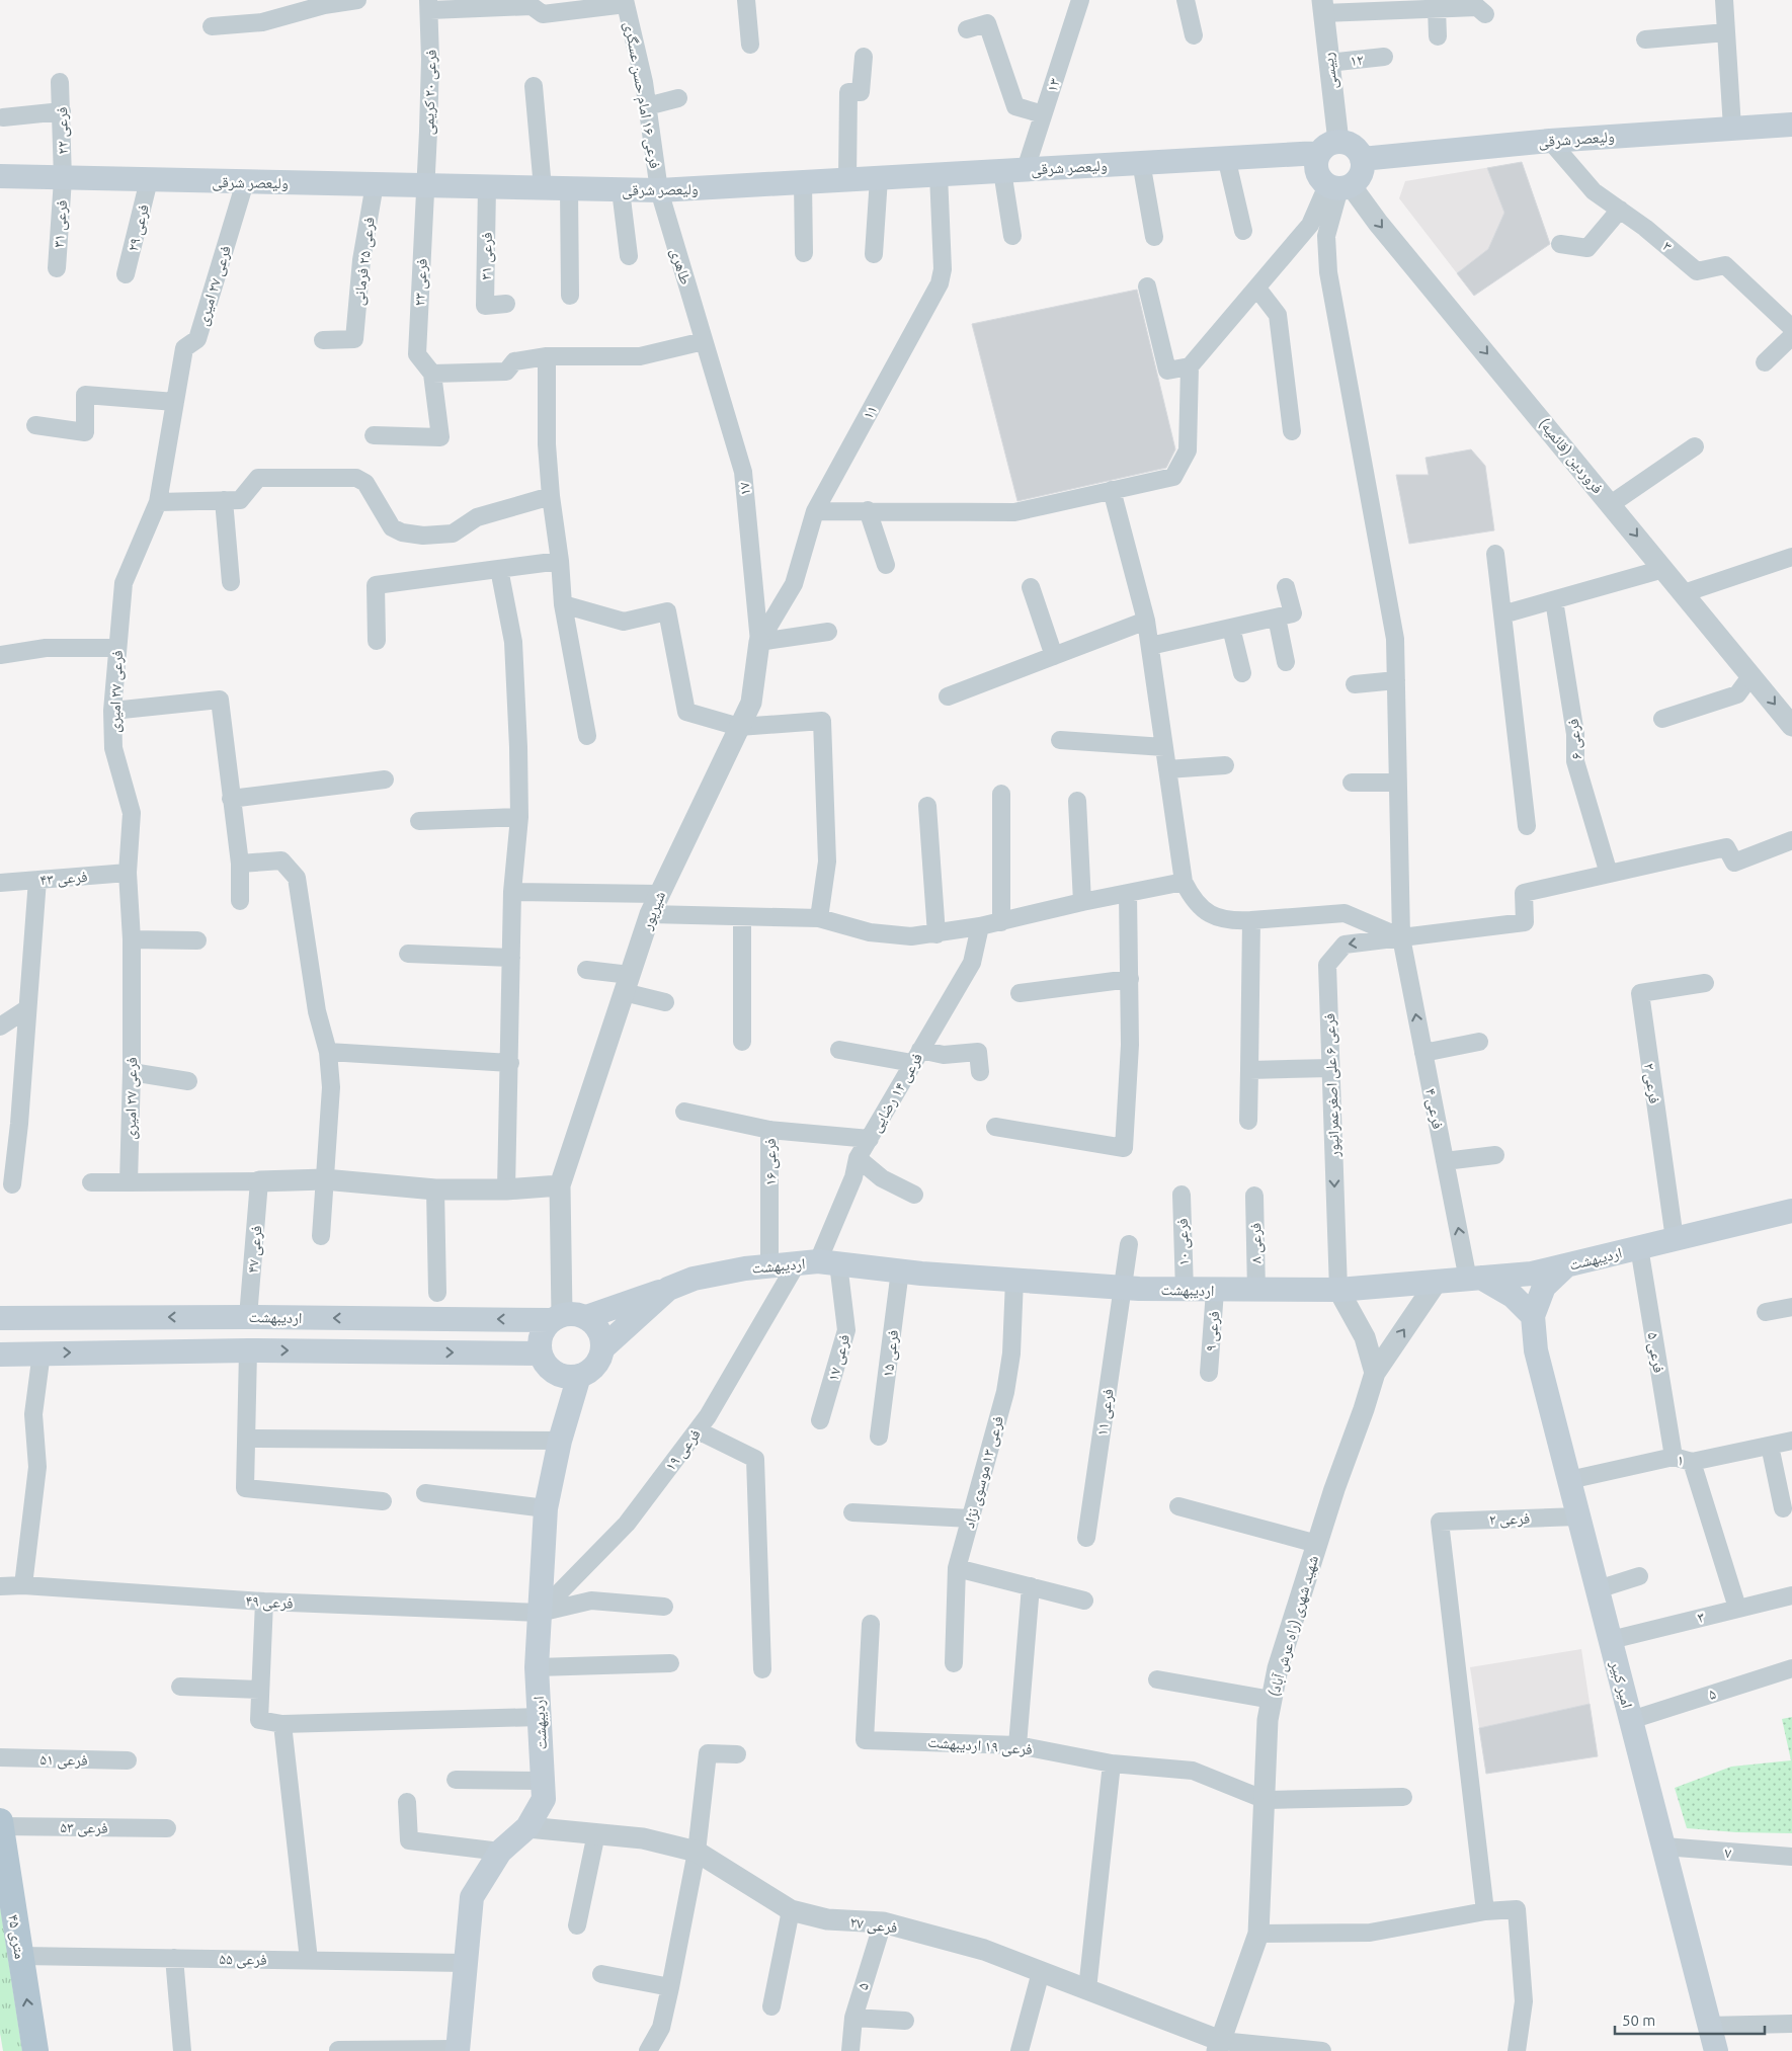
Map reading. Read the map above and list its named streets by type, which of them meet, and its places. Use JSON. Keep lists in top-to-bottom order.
{
  "streets": {
    "main road": [
      "ولیعصر شرقی",
      "اردیبهشت",
      "امیر کبیر",
      "۴۵ متری"
    ],
    "street": [
      "۱۲",
      "رییسی",
      "۱۳",
      "فرعی ۲۰ کریمی",
      "فرعی ۱۶ امام حسن عسگری",
      "فرعی ۲۲",
      "فرعی ۳۱",
      "فرعی ۲۹",
      "۳",
      "فرعی ۲۵ فرمانی",
      "طاهری",
      "فرعی ۲۳",
      "فرعی ۲۷ امیری",
      "۱۱",
      "فروردین (قائمیه)",
      "۱۷",
      "فرعی ۶",
      "فرعی ۴۳",
      "شیرپور",
      "فرعی ۲",
      "فرعی ۶ علی اصغرعمرانپور",
      "فرعی ۱۴ رضایی",
      "فرعی ۴",
      "فرعی ۱۶",
      "فرعی ۱۰",
      "فرعی ۸",
      "فرعی ۴۷",
      "فرعی ۹",
      "فرعی ۵",
      "فرعی ۱۵",
      "فرعی ۱۷",
      "فرعی ۱۱",
      "فرعی ۱۹",
      "۱",
      "فرعی ۱‍۳ موسوی نژاد",
      "فرعی ۴۹",
      "شهید شهری (راه عرش آباد)",
      "۵",
      "فرعی ۱۹ اردیبهشت",
      "فرعی ۵۱",
      "فرعی ۵۳",
      "۷",
      "فرعی ۲۷",
      "فرعی ۵۵"
    ]
  },
  "crossings": [
    ["۱۲", "رییسی"],
    ["رییسی", "ولیعصر شرقی"],
    ["رییسی", "فروردین (قائمیه)"],
    ["رییسی", "فرعی ۴"],
    ["۱۳", "ولیعصر شرقی"],
    ["فرعی ۲۰ کریمی", "ولیعصر شرقی"],
    ["فرعی ۲۰ کریمی", "فرعی ۲۳"],
    ["فرعی ۱۶ امام حسن عسگری", "ولیعصر شرقی"],
    ["فرعی ۱۶ امام حسن عسگری", "طاهری"],
    ["فرعی ۲۲", "ولیعصر شرقی"],
    ["فرعی ۲۲", "فرعی ۳۱"],
    ["ولیعصر شرقی", "فرعی ۳۱"],
    ["ولیعصر شرقی", "فرعی ۲۹"],
    ["ولیعصر شرقی", "۳"],
    ["ولیعصر شرقی", "فرعی ۲۵ فرمانی"],
    ["ولیعصر شرقی", "طاهری"],
    ["ولیعصر شرقی", "فرعی ۲۳"],
    ["ولیعصر شرقی", "فرعی ۲۷ امیری"],
    ["ولیعصر شرقی", "۱۱"],
    ["ولیعصر شرقی", "فروردین (قائمیه)"],
    ["ولیعصر شرقی", "فرعی ۴"],
    ["۳", "امیر کبیر"],
    ["طاهری", "۱۷"],
    ["فرعی ۲۷ امیری", "فرعی ۴۳"],
    ["۱۱", "۱۷"],
    ["۱۱", "شیرپور"],
    ["فروردین (قائمیه)", "فرعی ۴"],
    ["۱۷", "شیرپور"],
    ["فرعی ۶", "فرعی ۶ علی اصغرعمرانپور"],
    ["شیرپور", "اردیبهشت"],
    ["فرعی ۲", "اردیبهشت"],
    ["فرعی ۲", "امیر کبیر"],
    ["فرعی ۶ علی اصغرعمرانپور", "فرعی ۴"],
    ["فرعی ۶ علی اصغرعمرانپور", "اردیبهشت"],
    ["فرعی ۱۴ رضایی", "فرعی ۱۶"],
    ["فرعی ۱۴ رضایی", "اردیبهشت"],
    ["فرعی ۱۴ رضایی", "فرعی ۱۷"],
    ["فرعی ۱۴ رضایی", "فرعی ۱۹"],
    ["فرعی ۴", "اردیبهشت"],
    ["فرعی ۱۶", "اردیبهشت"],
    ["فرعی ۱۰", "اردیبهشت"],
    ["فرعی ۸", "اردیبهشت"],
    ["فرعی ۴۷", "اردیبهشت"],
    ["اردیبهشت", "فرعی ۹"],
    ["اردیبهشت", "فرعی ۵"],
    ["اردیبهشت", "فرعی ۱۵"],
    ["اردیبهشت", "فرعی ۱۷"],
    ["اردیبهشت", "فرعی ۱۱"],
    ["اردیبهشت", "فرعی ۱۹"],
    ["اردیبهشت", "فرعی ۱‍۳ موسوی نژاد"],
    ["اردیبهشت", "فرعی ۴۹"],
    ["اردیبهشت", "شهید شهری (راه عرش آباد)"],
    ["اردیبهشت", "فرعی ۲۷"],
    ["اردیبهشت", "فرعی ۵۵"],
    ["فرعی ۵", "۱"],
    ["فرعی ۱۷", "فرعی ۱۹"],
    ["فرعی ۱۹", "فرعی ۴۹"],
    ["۱", "امیر کبیر"],
    ["شهید شهری (راه عرش آباد)", "فرعی ۱۹ اردیبهشت"],
    ["شهید شهری (راه عرش آباد)", "فرعی ۲۷"],
    ["امیر کبیر", "۵"],
    ["امیر کبیر", "۷"],
    ["۵", "فرعی ۲۷"],
    ["فرعی ۵۳", "۴۵ متری"],
    ["۴۵ متری", "فرعی ۵۵"]
  ],
  "one_way": ["فروردین (قائمیه)", "۴۵ متری"],
  "scale_bar": "50 m"
}
